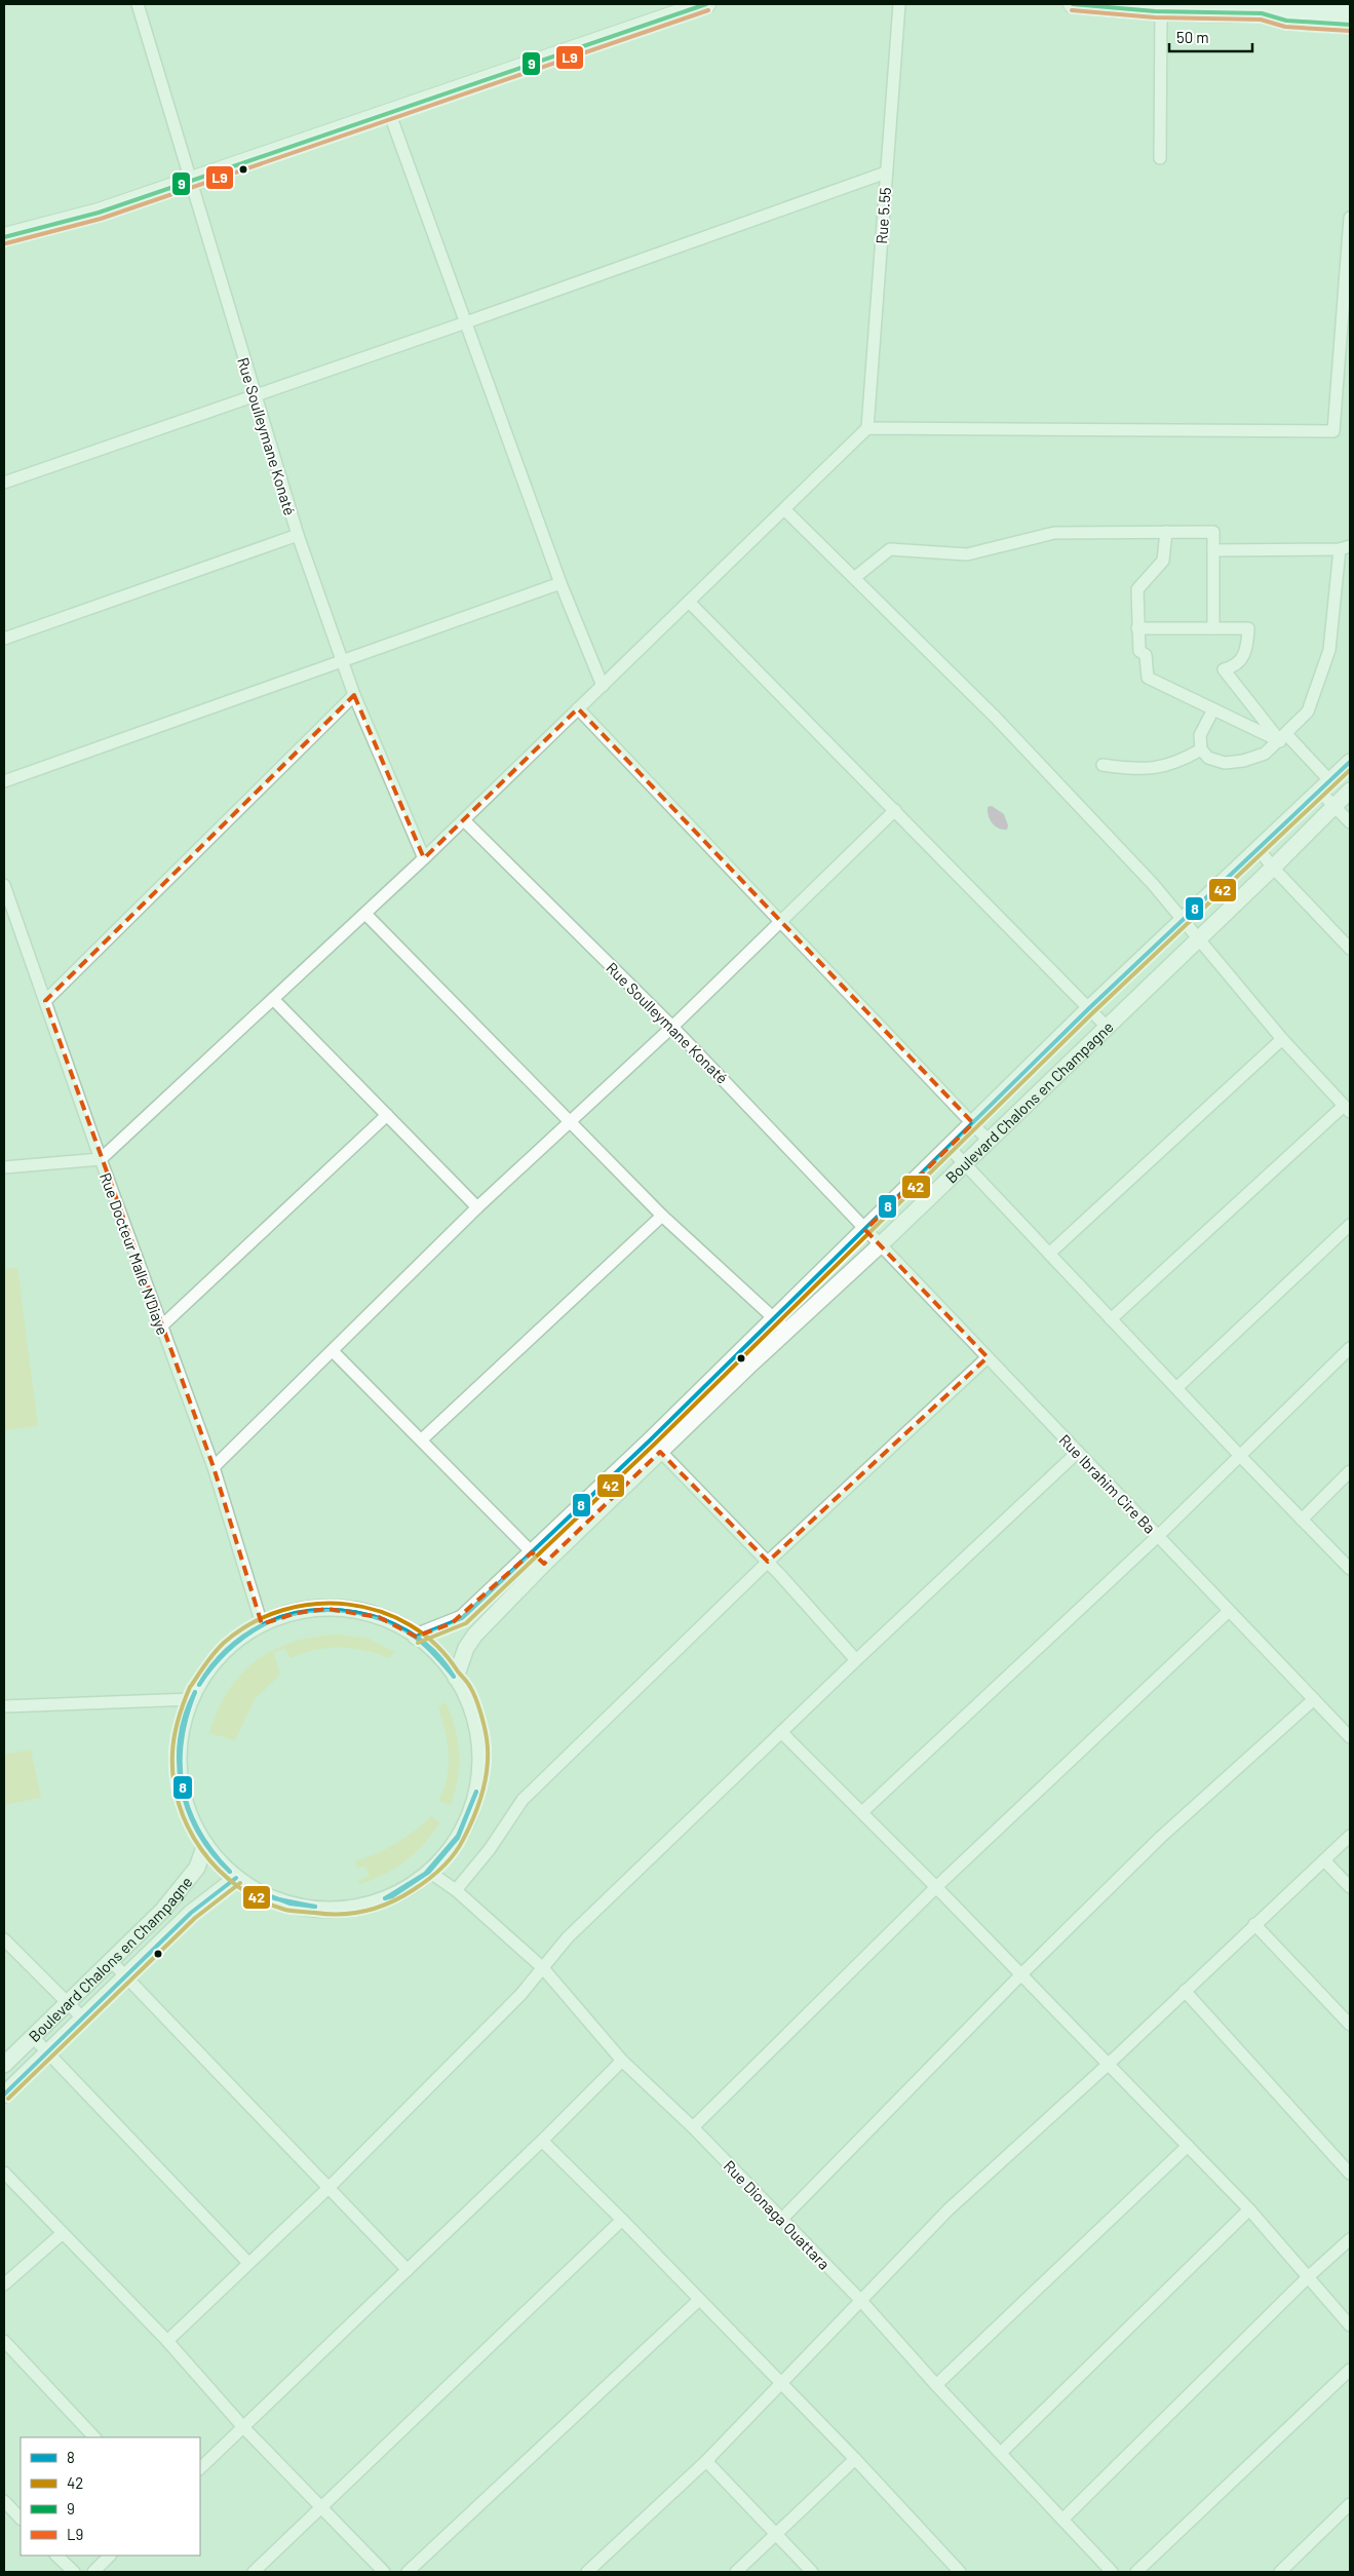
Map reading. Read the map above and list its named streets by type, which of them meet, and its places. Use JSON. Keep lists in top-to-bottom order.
{
  "streets": {
    "main road": ["Boulevard Chalons en Champagne"],
    "street": [
      "Rue 5.55",
      "Rue Soulleymane Konaté",
      "Rue Docteur Malle N'Diaye",
      "Rue Ibrahim Cire Ba",
      "Rue Dionaga Ouattara"
    ]
  },
  "crossings": [
    ["Rue Soulleymane Konaté", "Boulevard Chalons en Champagne"],
    ["Rue Soulleymane Konaté", "Rue Ibrahim Cire Ba"],
    ["Boulevard Chalons en Champagne", "Rue Ibrahim Cire Ba"]
  ],
  "lines": [
    "transit line 9",
    "transit line L9",
    "transit line 8",
    "transit line 42"
  ],
  "legend": [
    "8",
    "42",
    "9",
    "L9"
  ],
  "scale_bar": "50 m"
}
